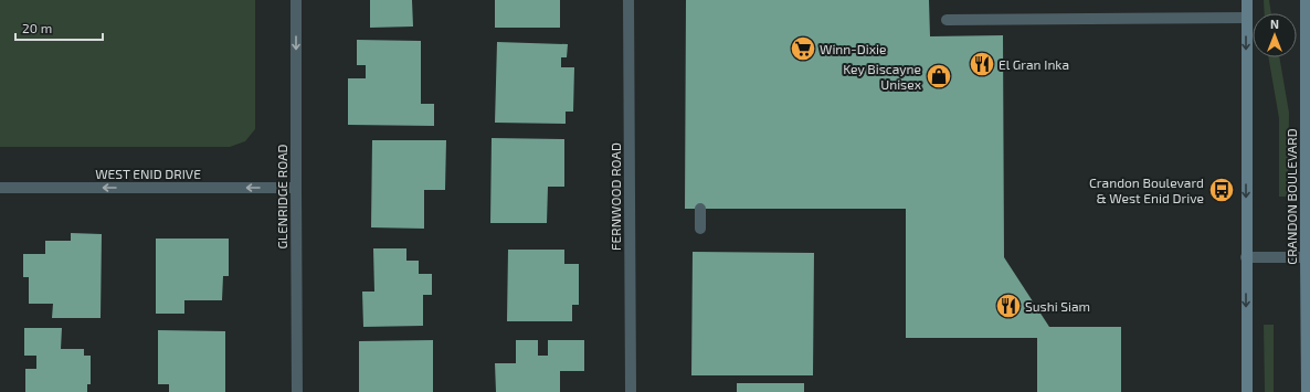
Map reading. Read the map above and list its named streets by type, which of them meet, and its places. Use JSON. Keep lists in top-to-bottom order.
{
  "streets": {
    "main road": ["CRANDON BOULEVARD"],
    "street": ["WEST ENID DRIVE", "GLENRIDGE ROAD", "FERNWOOD ROAD"]
  },
  "crossings": [
    ["WEST ENID DRIVE", "GLENRIDGE ROAD"]
  ],
  "one_way": ["WEST ENID DRIVE", "GLENRIDGE ROAD"],
  "places": {
    "supermarket": ["Winn-Dixie"],
    "restaurant": ["El Gran Inka", "Sushi Siam"],
    "shop": ["Key Biscayne Unisex"],
    "bus stop": ["Crandon Boulevard & West Enid Drive"]
  },
  "scale_bar": "20 m",
  "north": "top"
}
